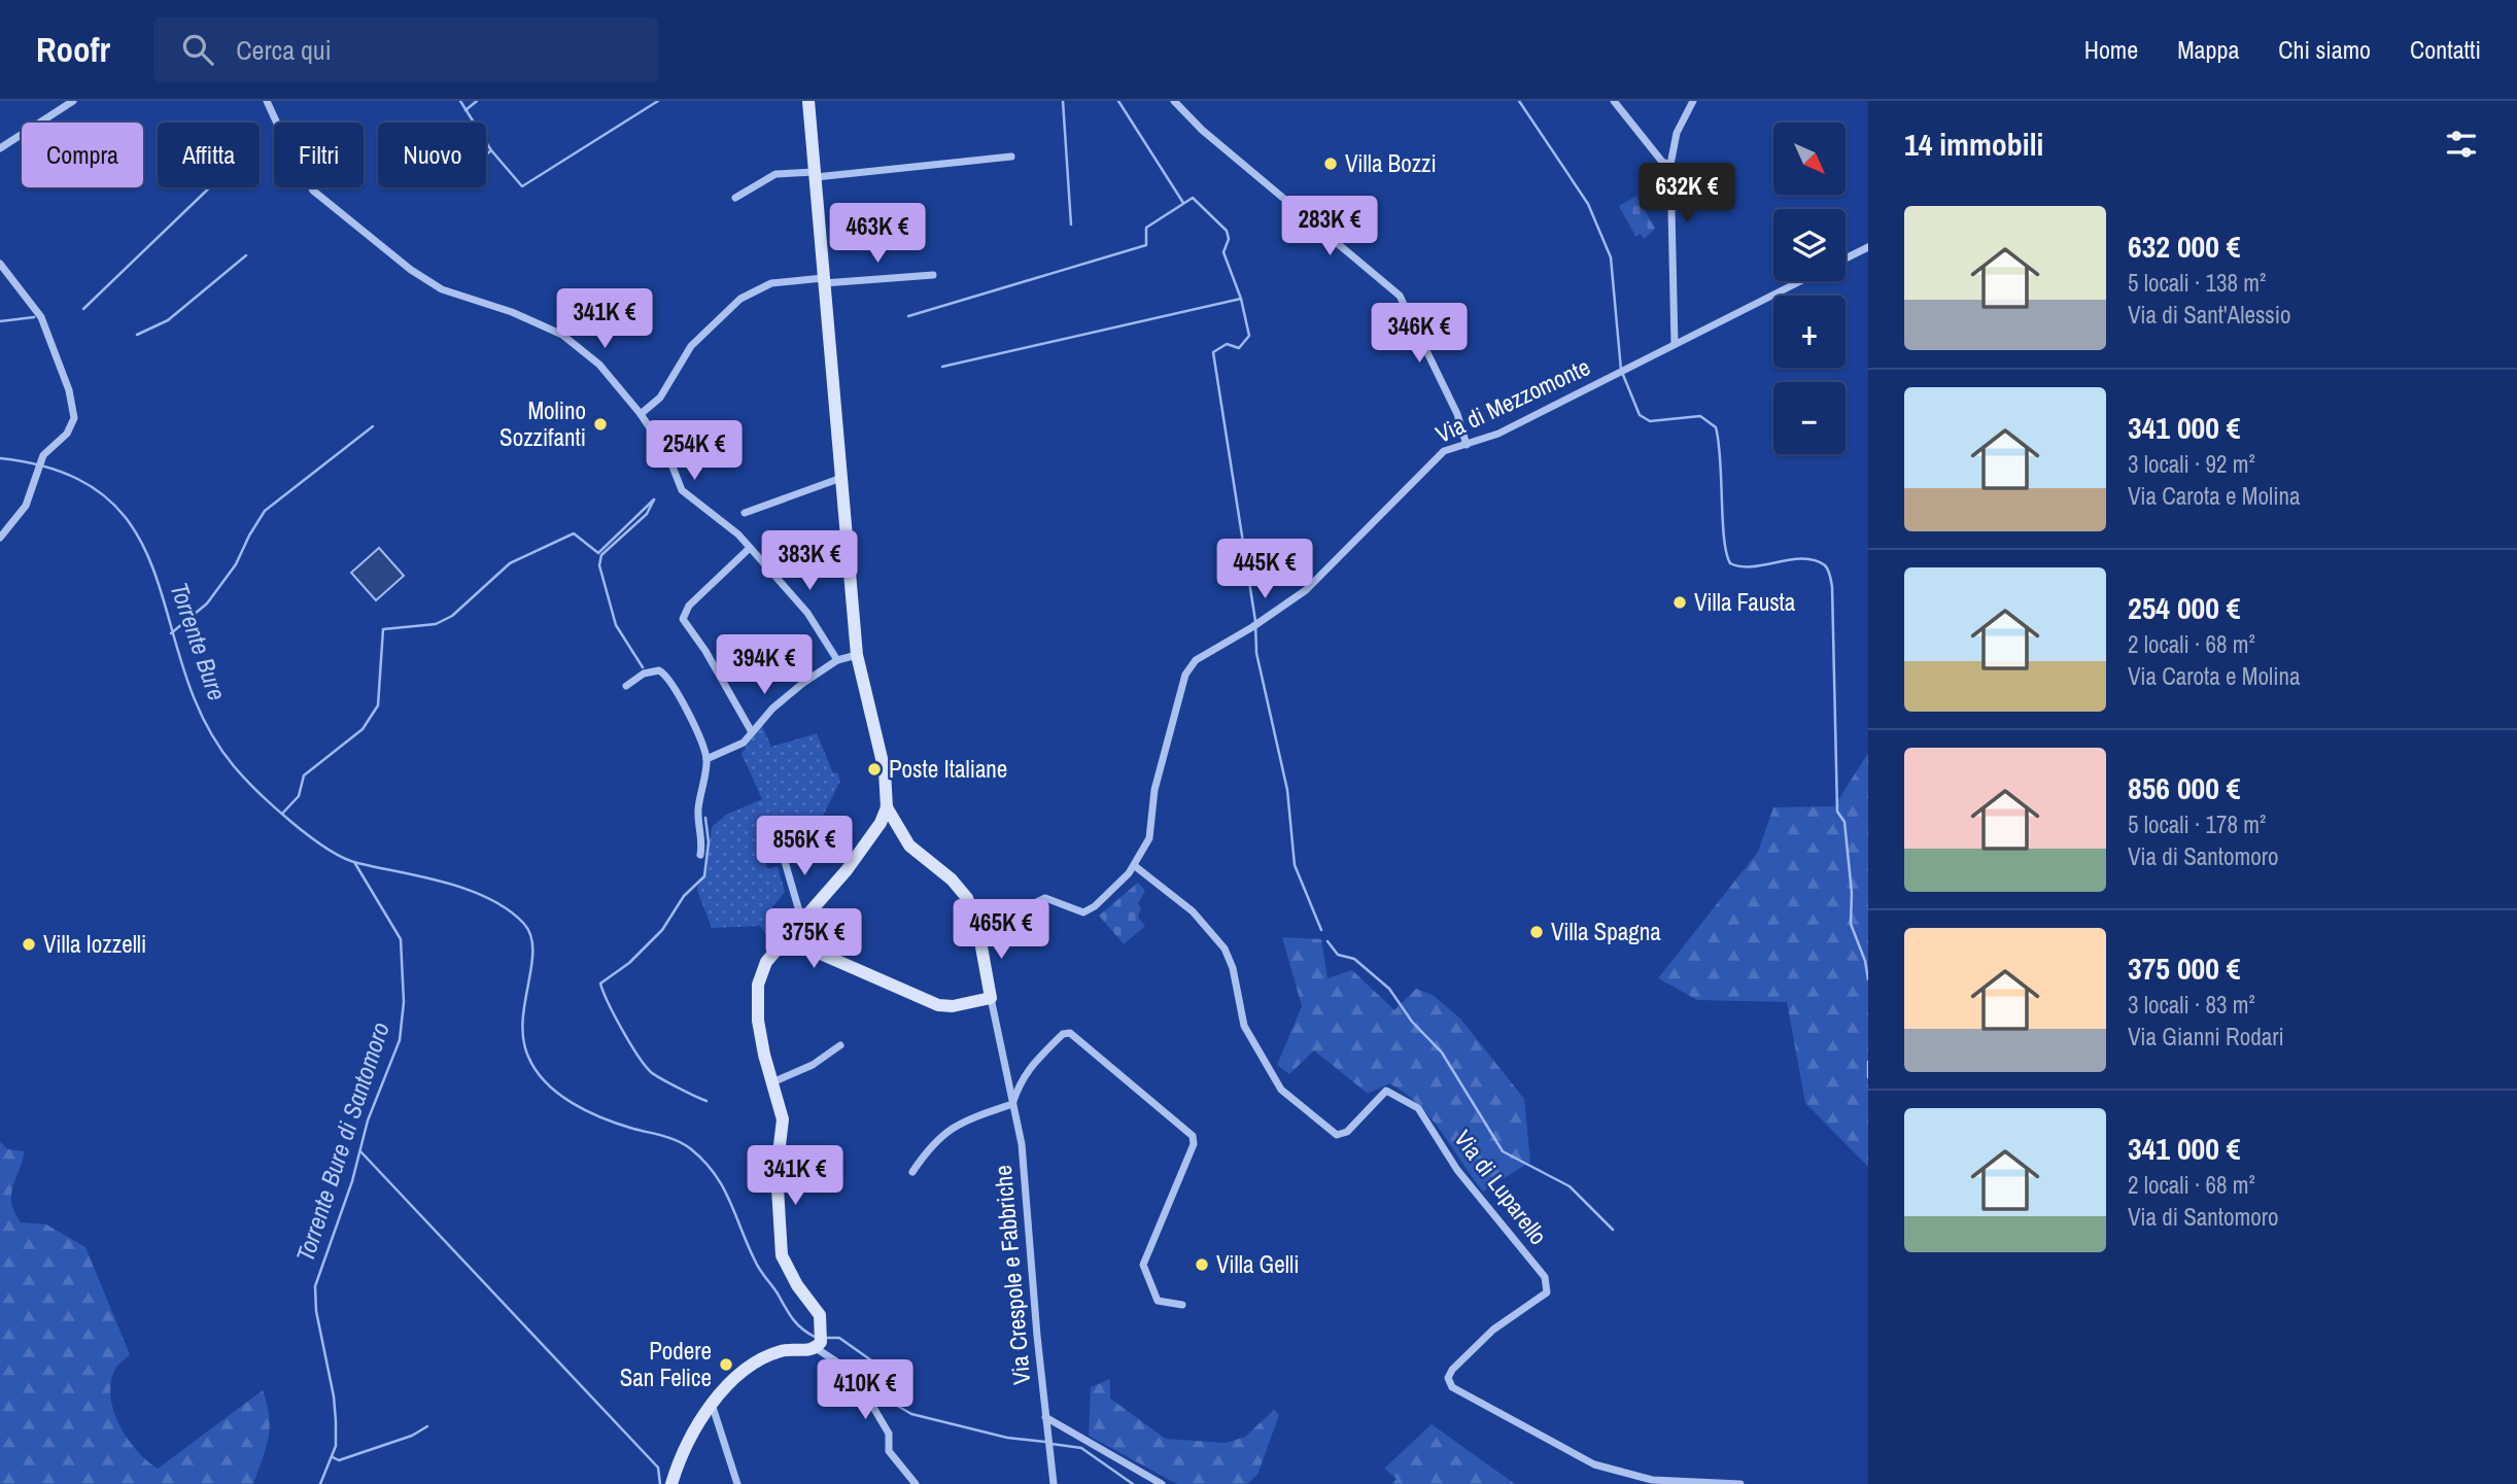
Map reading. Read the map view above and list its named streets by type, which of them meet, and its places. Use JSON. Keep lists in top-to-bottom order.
{
  "streets": {
    "street": ["Via di Mezzomonte", "Via di Luparello", "Via Crespole e Fabbriche"]
  },
  "crossings": [
    ["Via di Mezzomonte", "Via di Luparello"]
  ],
  "water": ["Torrente Bure", "Torrente Bure di Santomoro"],
  "places": [
    "Villa Bozzi",
    "Molino Sozzifanti",
    "Villa Fausta",
    "Poste Italiane",
    "Villa Spagna",
    "Villa Iozzelli",
    "Villa Gelli",
    "Podere San Felice"
  ],
  "north": "bottom right",
  "page": {
    "header": "Roofr",
    "search": "Cerca qui",
    "nav": [
      "Home",
      "Mappa",
      "Chi siamo",
      "Contatti"
    ],
    "heading": "14 immobili",
    "map_buttons": ["+", "−"],
    "chip": [
      "Compra",
      "Affitta",
      "Filtri",
      "Nuovo"
    ],
    "price": [
      "632K €",
      "283K €",
      "463K €",
      "341K €",
      "346K €",
      "254K €",
      "383K €",
      "445K €",
      "394K €",
      "856K €",
      "465K €",
      "375K €",
      "341K €",
      "410K €"
    ],
    "list": [
      {
        "name": "632 000 €",
        "note": "5 locali · 138 m² · Via di Sant'Alessio"
      },
      {
        "name": "341 000 €",
        "note": "3 locali · 92 m² · Via Carota e Molina"
      },
      {
        "name": "254 000 €",
        "note": "2 locali · 68 m² · Via Carota e Molina"
      },
      {
        "name": "856 000 €",
        "note": "5 locali · 178 m² · Via di Santomoro"
      },
      {
        "name": "375 000 €",
        "note": "3 locali · 83 m² · Via Gianni Rodari"
      },
      {
        "name": "341 000 €",
        "note": "2 locali · 68 m² · Via di Santomoro"
      }
    ]
  }
}
